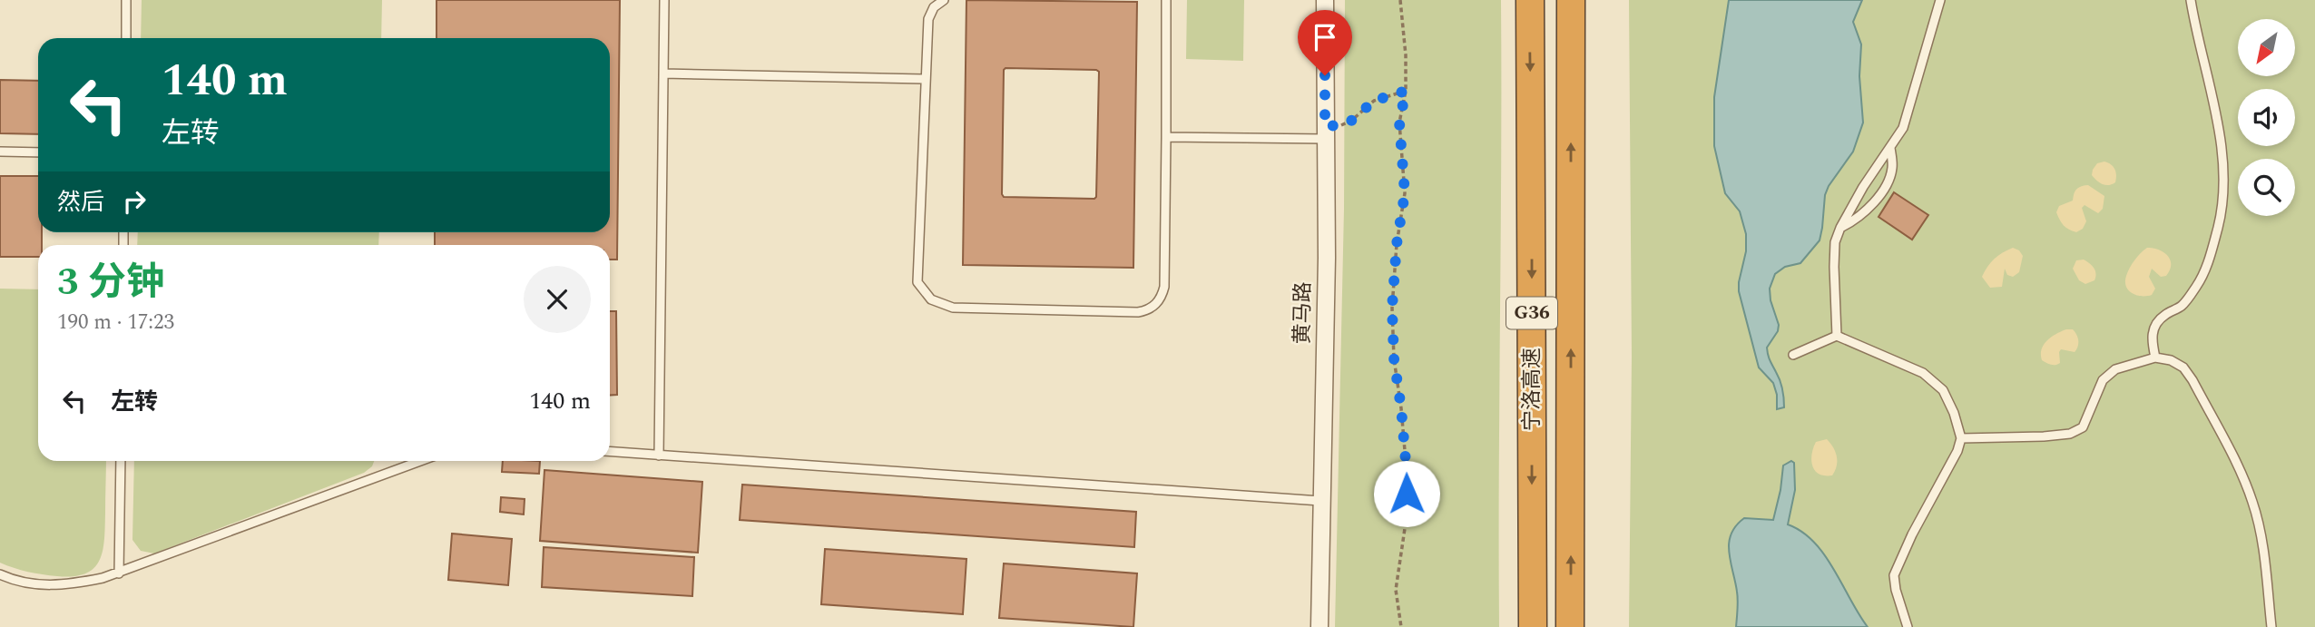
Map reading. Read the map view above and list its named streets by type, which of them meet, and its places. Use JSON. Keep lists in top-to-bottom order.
{
  "streets": {
    "highway": ["G36", "宁洛高速"],
    "street": ["黄马路"]
  },
  "north": "bottom left",
  "page": {
    "turn": ["140 m", "左转"],
    "then": "然后",
    "heading": ["3 分钟", "190 m · 17:23"],
    "list": [
      {
        "name": "左转",
        "value": "140 m"
      }
    ]
  }
}
